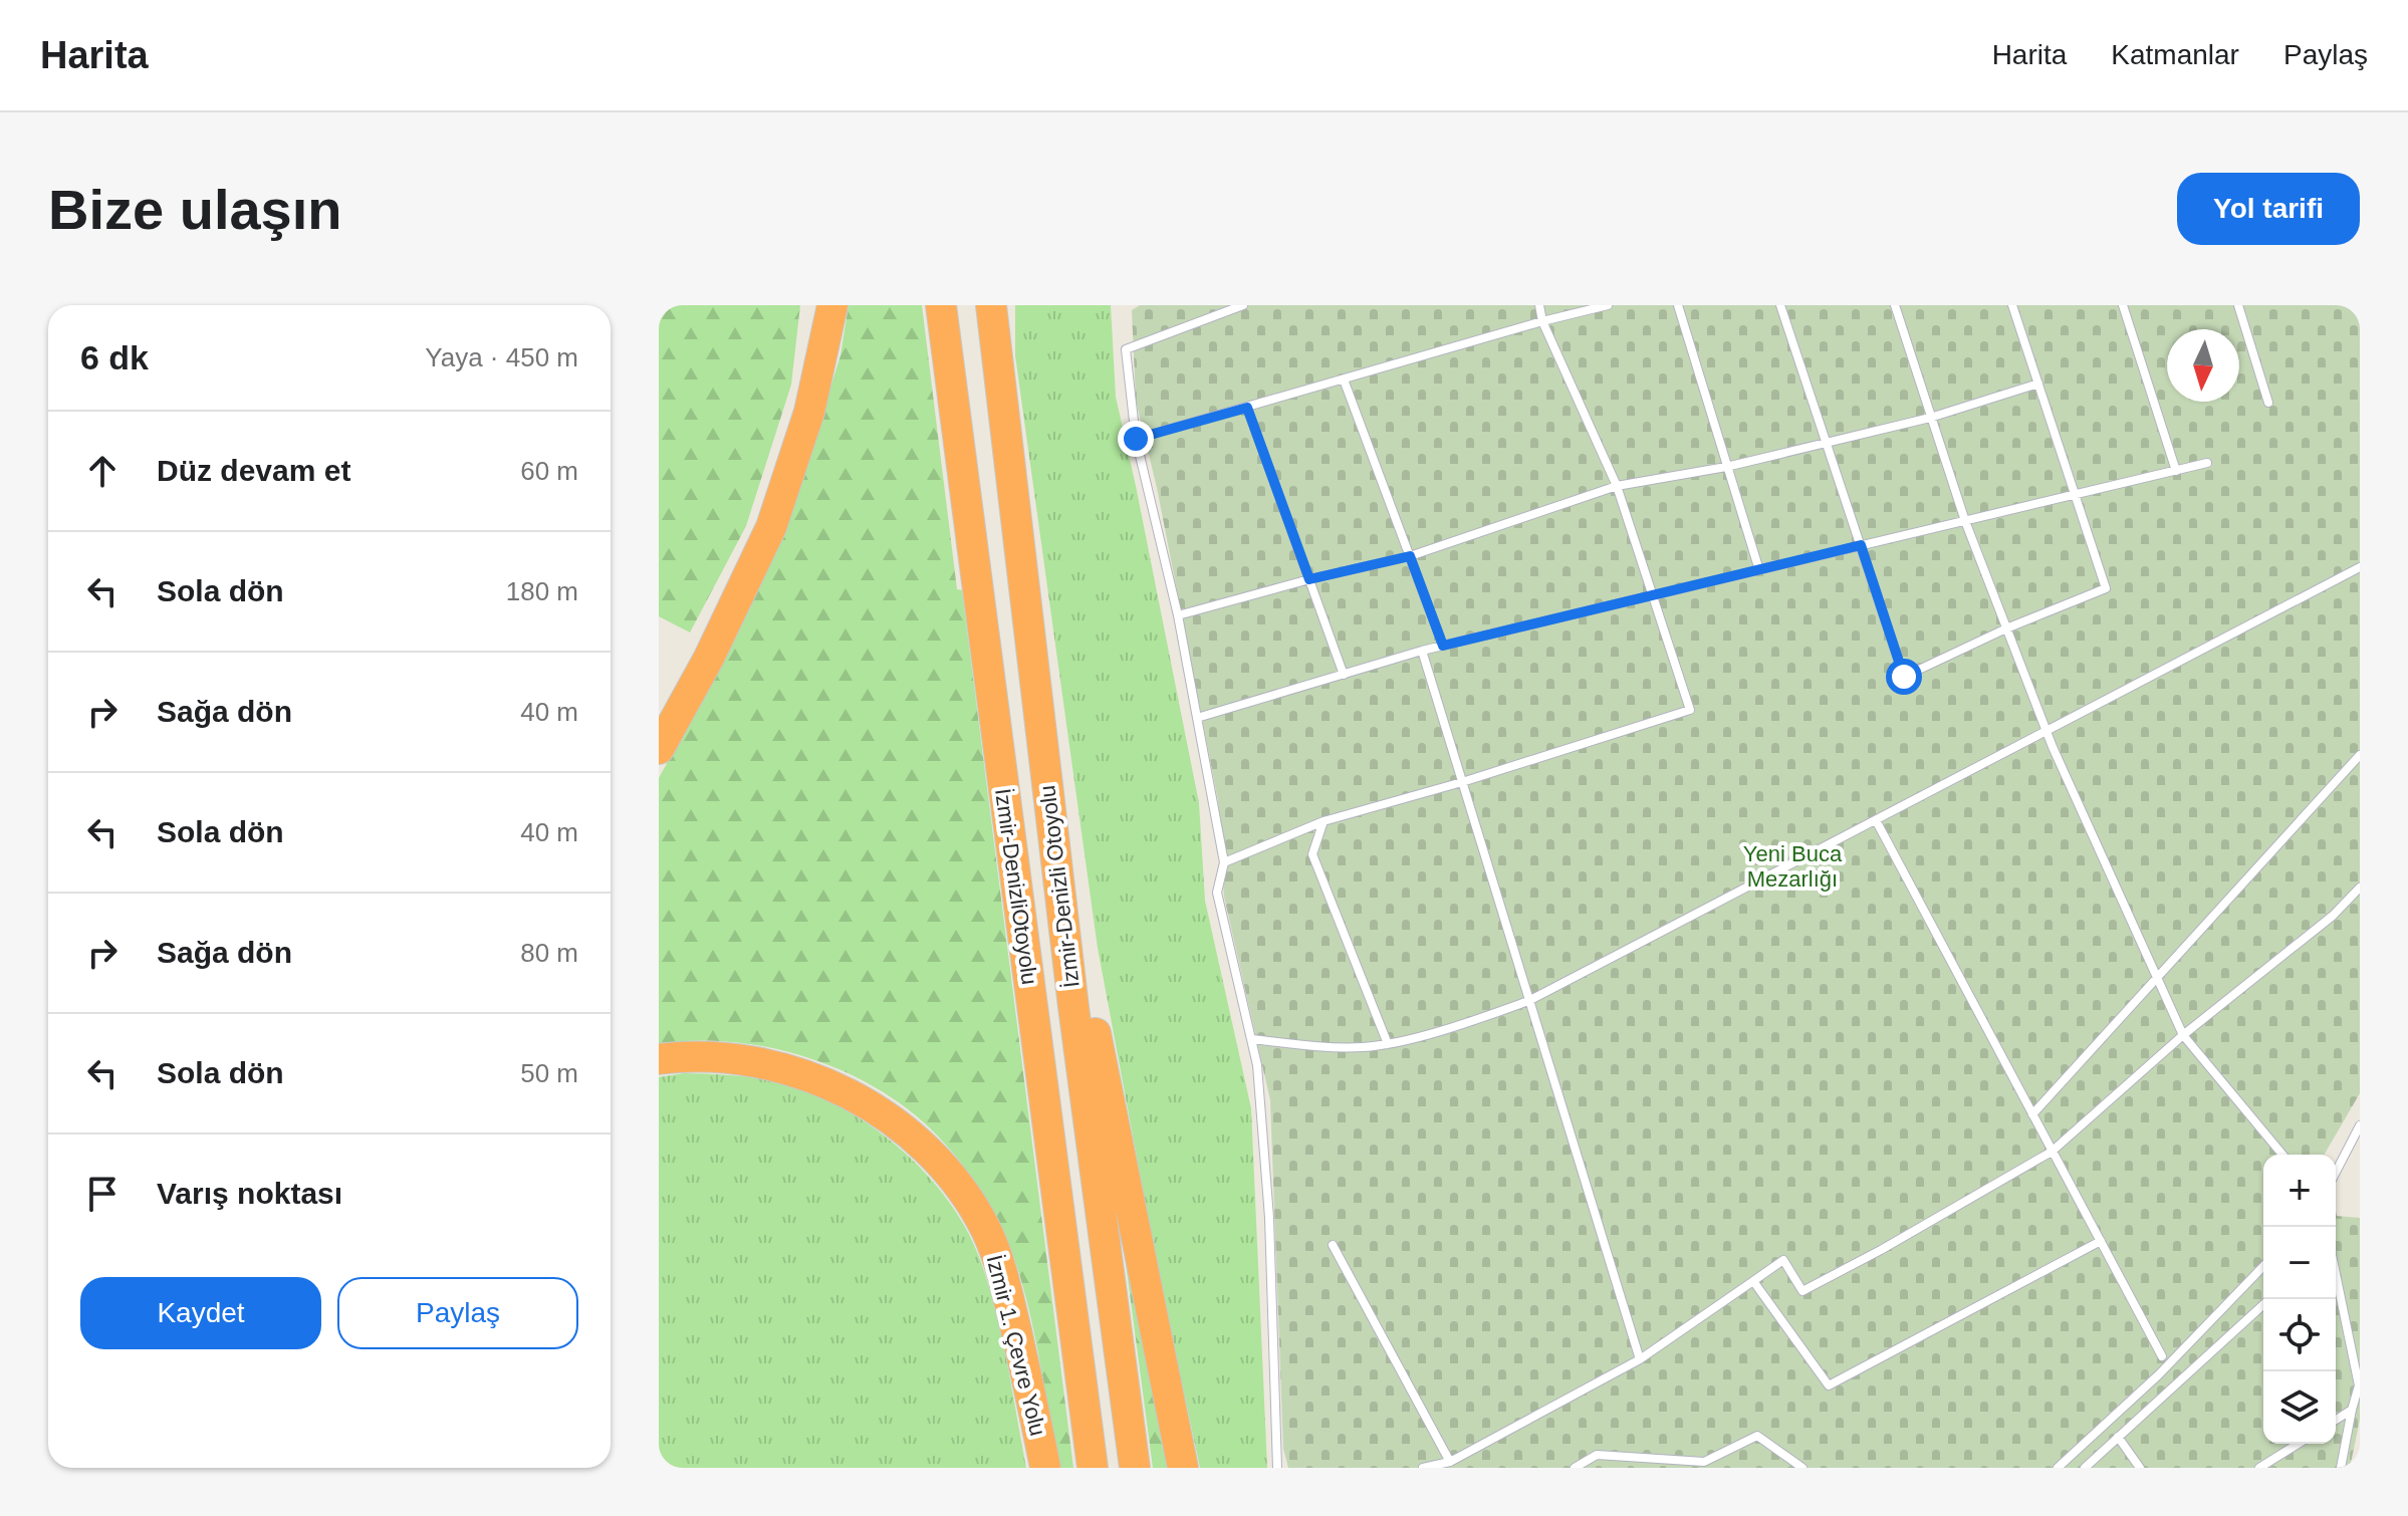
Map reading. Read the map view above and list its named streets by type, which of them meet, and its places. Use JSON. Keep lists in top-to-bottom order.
{
  "streets": {
    "highway": ["İzmir-DenizliOtoyolu", "İzmir-Denizli Otoyolu", "İzmir 1. Çevre Yolu"]
  },
  "parks": ["Yeni Buca Mezarlığı"],
  "north": "bottom",
  "page": {
    "header": "Harita",
    "nav": ["Harita", "Katmanlar", "Paylaş"],
    "buttons": [
      "Yol tarifi",
      ["Kaydet", "Paylaş"]
    ],
    "title": "Bize ulaşın",
    "heading": ["6 dk", "Yaya · 450 m"],
    "list": [
      ["Düz devam et", "60 m"],
      ["Sola dön", "180 m"],
      ["Sağa dön", "40 m"],
      ["Sola dön", "40 m"],
      ["Sağa dön", "80 m"],
      ["Sola dön", "50 m"],
      "Varış noktası"
    ],
    "map_buttons": ["+", "−"]
  }
}
